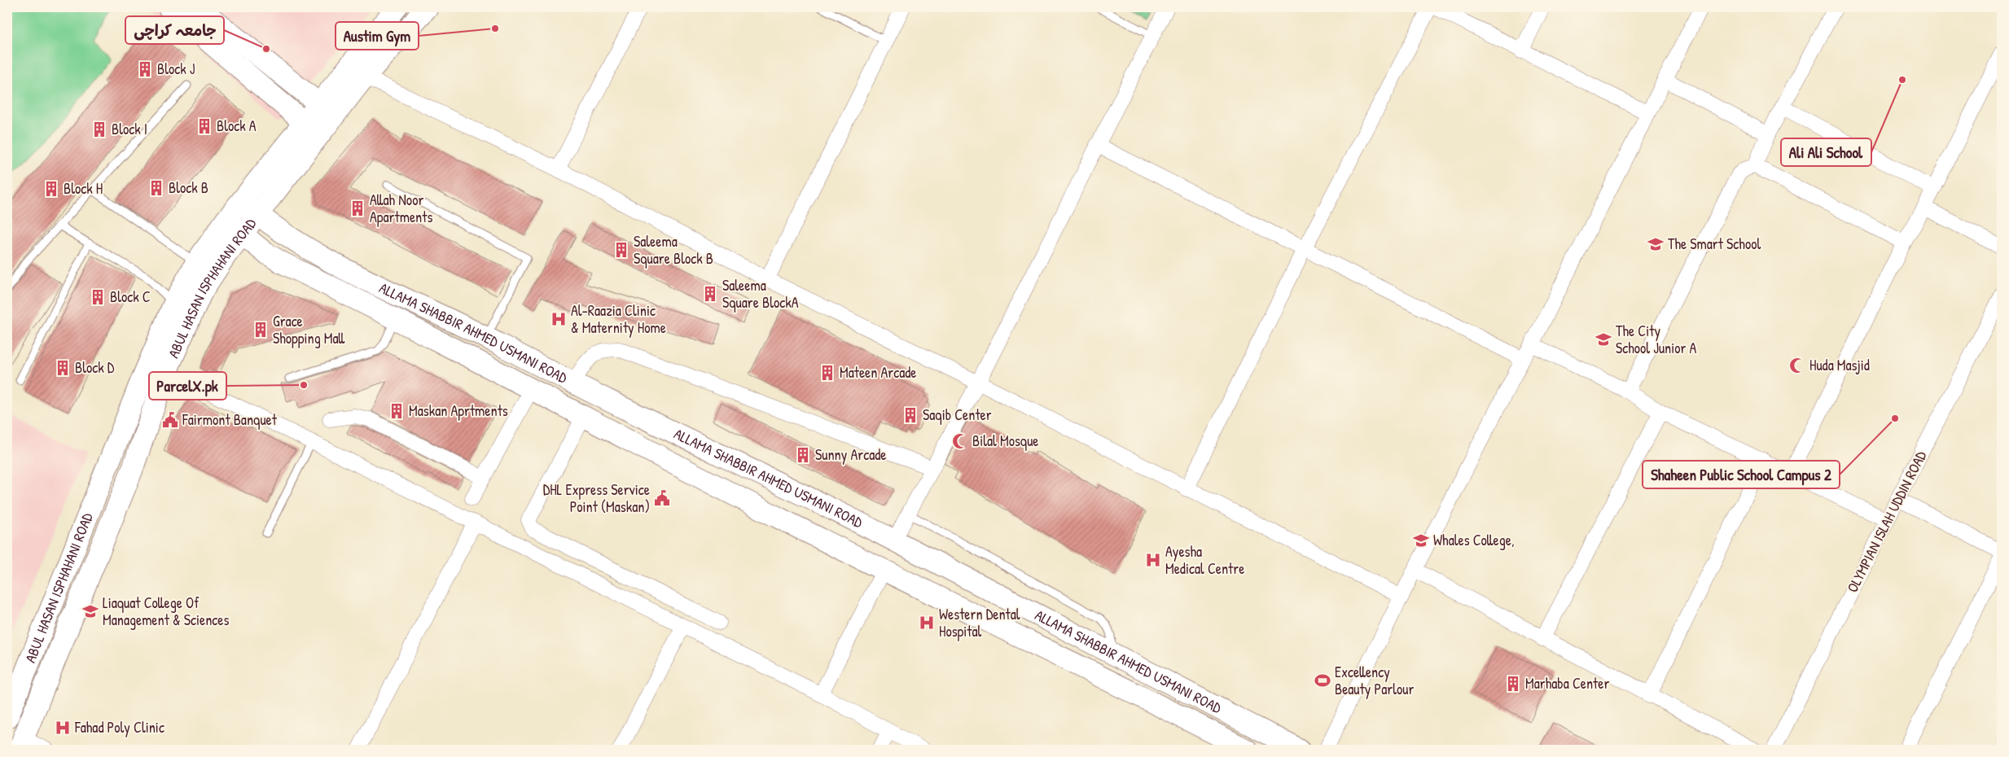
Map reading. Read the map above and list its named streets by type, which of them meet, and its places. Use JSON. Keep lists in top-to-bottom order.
{
  "streets": {
    "main road": ["ABUL HASAN ISPHAHANI ROAD", "ALLAMA SHABBIR AHMED USMANI ROAD"],
    "street": ["OLYMPIAN ISLAH UDDIN ROAD"]
  },
  "crossings": [
    ["ABUL HASAN ISPHAHANI ROAD", "ALLAMA SHABBIR AHMED USMANI ROAD"]
  ],
  "places": {
    "other": [
      "Austim Gym",
      "جامعہ کراچی",
      "Ali Ali School",
      "ParcelX.pk",
      "Shaheen Public School Campus 2"
    ],
    "building": [
      "Block J",
      "Block A",
      "Block I",
      "Block B",
      "Block H",
      "Allah Noor Apartments",
      "Saleema Square Block B",
      "Saleema Square BlockA",
      "Block C",
      "Grace Shopping Mall",
      "Block D",
      "Mateen Arcade",
      "Maskan Aprtments",
      "Saqib Center",
      "Sunny Arcade",
      "Marhaba Center"
    ],
    "school or university": [
      "The Smart School",
      "The City School Junior A",
      "Whales College,",
      "Liaquat College Of Management & Sciences"
    ],
    "hospital": [
      "Al-Raazia Clinic & Maternity Home",
      "Ayesha Medical Centre",
      "Western Dental Hospital",
      "Fahad Poly Clinic"
    ],
    "mosque": ["Huda Masjid", "Bilal Mosque"],
    "public building": ["Fairmont Banquet", "DHL Express Service Point (Maskan)"],
    "sports": ["Excellency Beauty Parlour"]
  }
}
